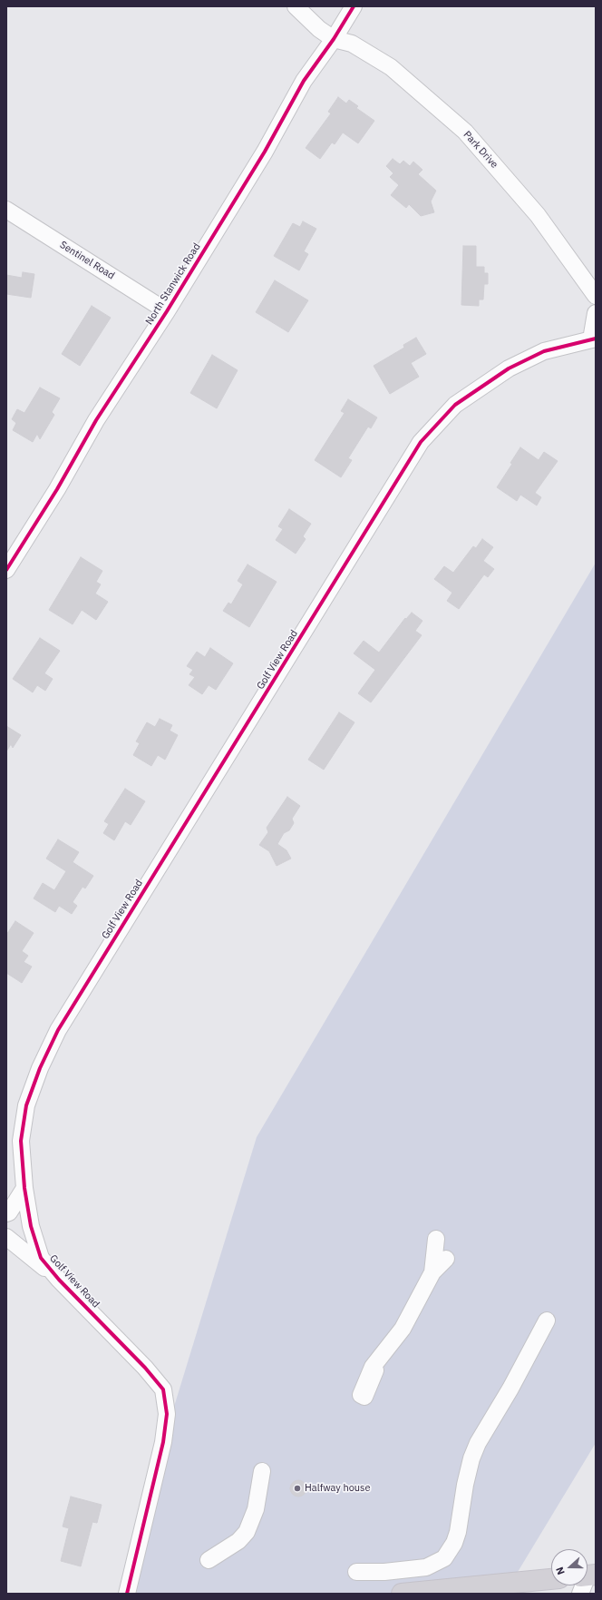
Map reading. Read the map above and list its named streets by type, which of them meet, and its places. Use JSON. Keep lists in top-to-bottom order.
{
  "streets": {
    "street": [
      "Park Drive",
      "Sentinel Road",
      "North Stanwick Road",
      "Golf View Road"
    ]
  },
  "crossings": [
    ["Park Drive", "North Stanwick Road"],
    ["Sentinel Road", "North Stanwick Road"]
  ],
  "places": ["Halfway house"],
  "north": "left"
}
